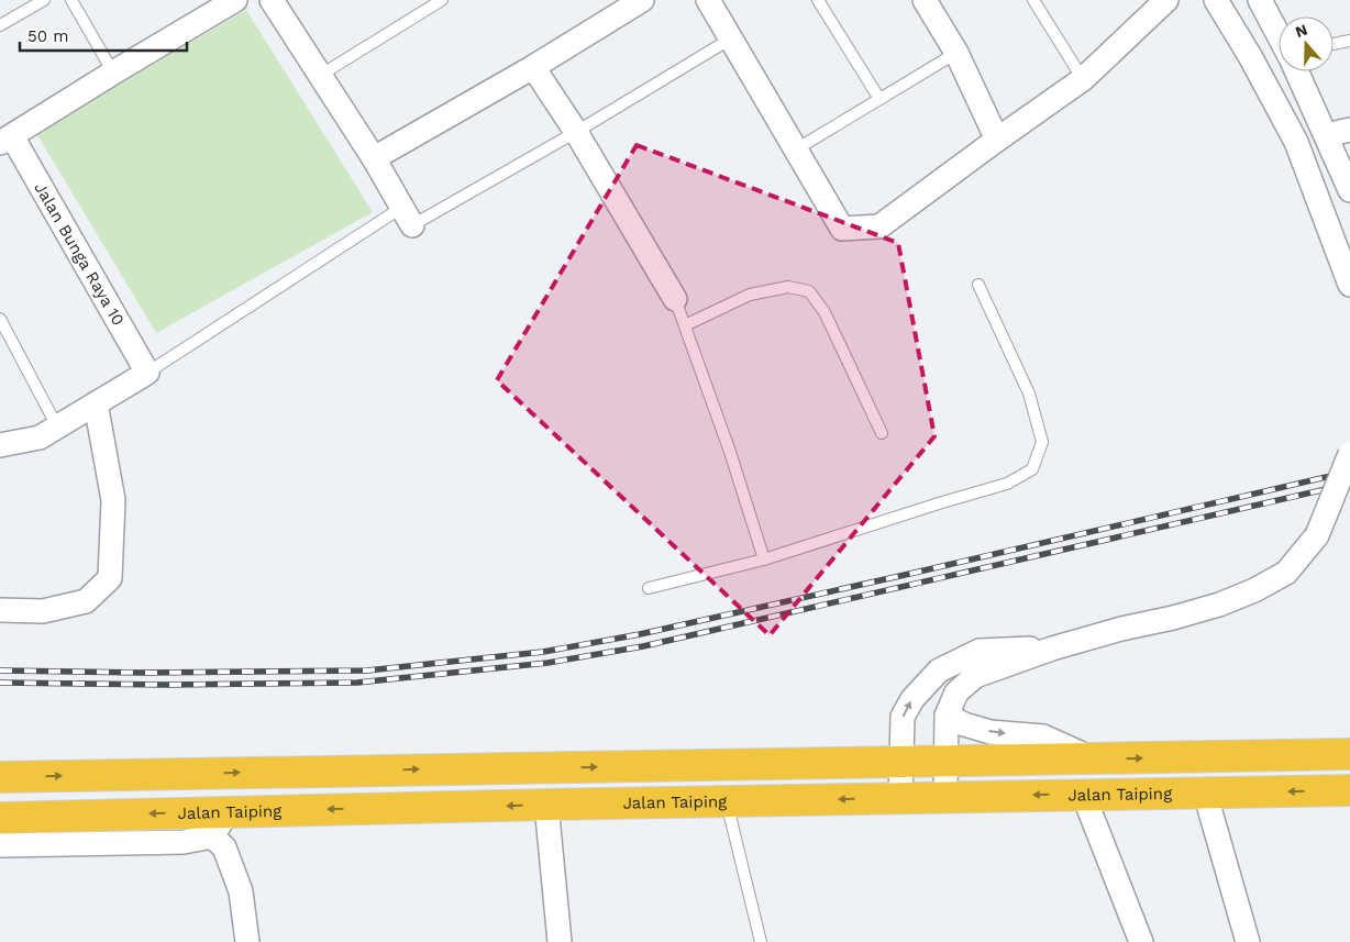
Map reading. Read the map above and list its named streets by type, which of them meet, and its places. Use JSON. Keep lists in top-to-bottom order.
{
  "streets": {
    "highway": ["Jalan Taiping"],
    "street": ["Jalan Bunga Raya 10"]
  },
  "scale_bar": "50 m",
  "north": "top"
}
